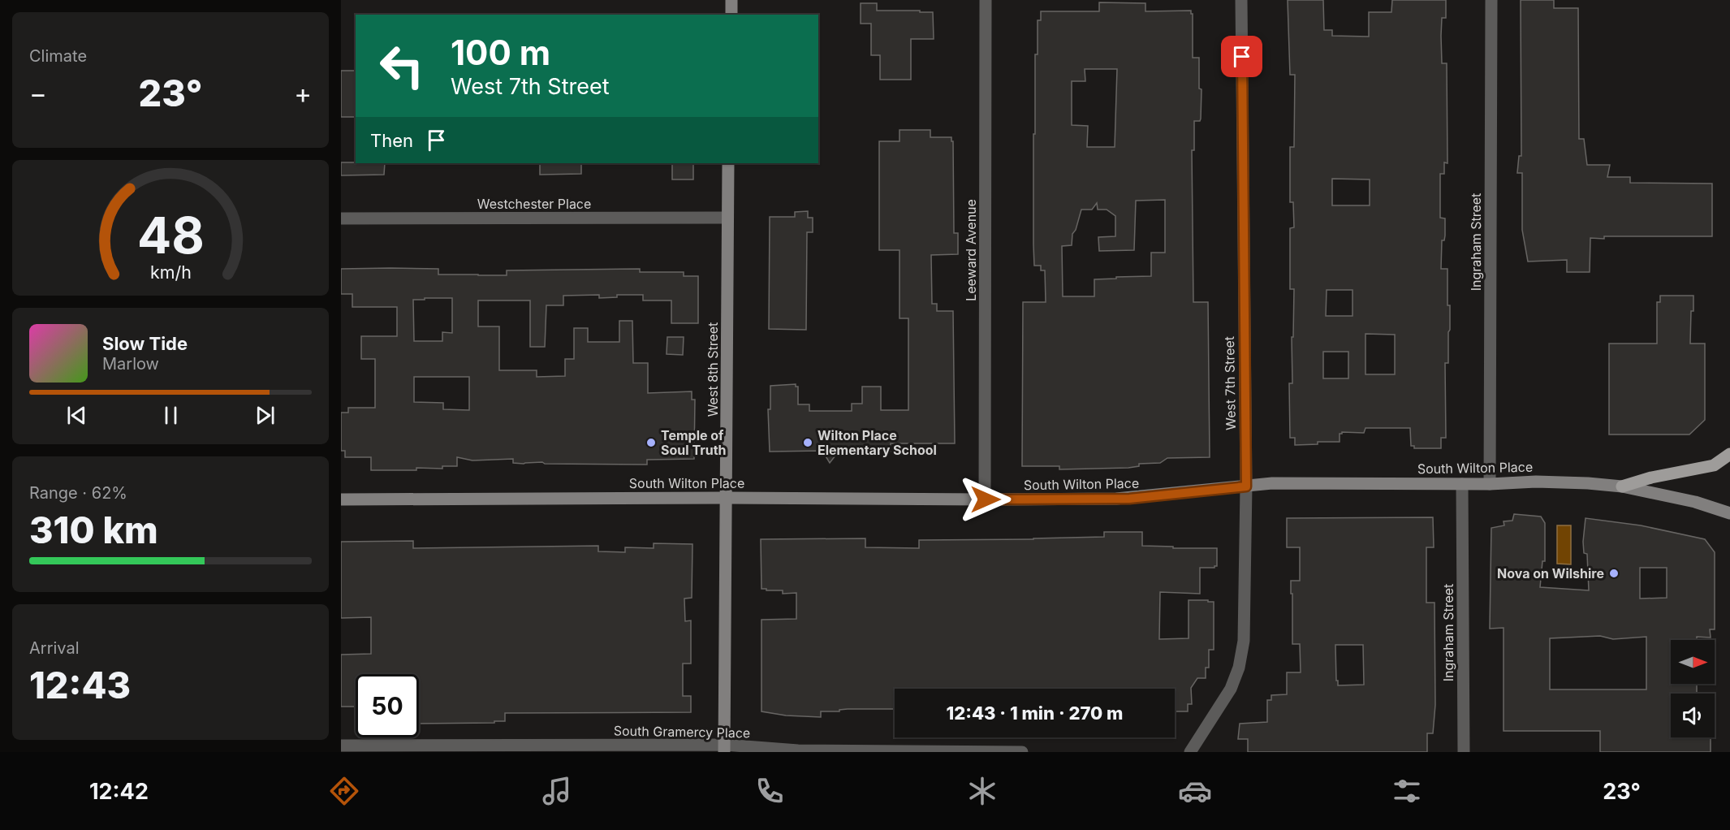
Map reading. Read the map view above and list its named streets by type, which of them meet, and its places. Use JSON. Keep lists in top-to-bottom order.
{
  "streets": {
    "main road": ["West 8th Street", "South Wilton Place"],
    "street": [
      "Westchester Place",
      "Ingraham Street",
      "Leeward Avenue",
      "West 7th Street",
      "South Gramercy Place"
    ]
  },
  "crossings": [
    ["Westchester Place", "West 8th Street"],
    ["Ingraham Street", "South Wilton Place"],
    ["Leeward Avenue", "South Wilton Place"],
    ["West 8th Street", "South Wilton Place"],
    ["West 8th Street", "South Gramercy Place"],
    ["West 7th Street", "South Wilton Place"]
  ],
  "places": ["Temple of Soul Truth", "Wilton Place Elementary School", "Nova on Wilshire"],
  "north": "right",
  "page": {
    "tile": [
      "Climate",
      ["Range · 62%", "310 km"],
      ["Arrival", "12:43"]
    ],
    "turn": ["100 m", "West 7th Street"],
    "heat": ["−", "23°", "+"],
    "then": "Then",
    "song": ["Slow Tide", "Marlow"],
    "limit": "50",
    "trip": "12:43 · 1 min · 270 m",
    "tabs": ["12:42", "23°"],
    "gauge": ["48", "km/h"]
  }
}
